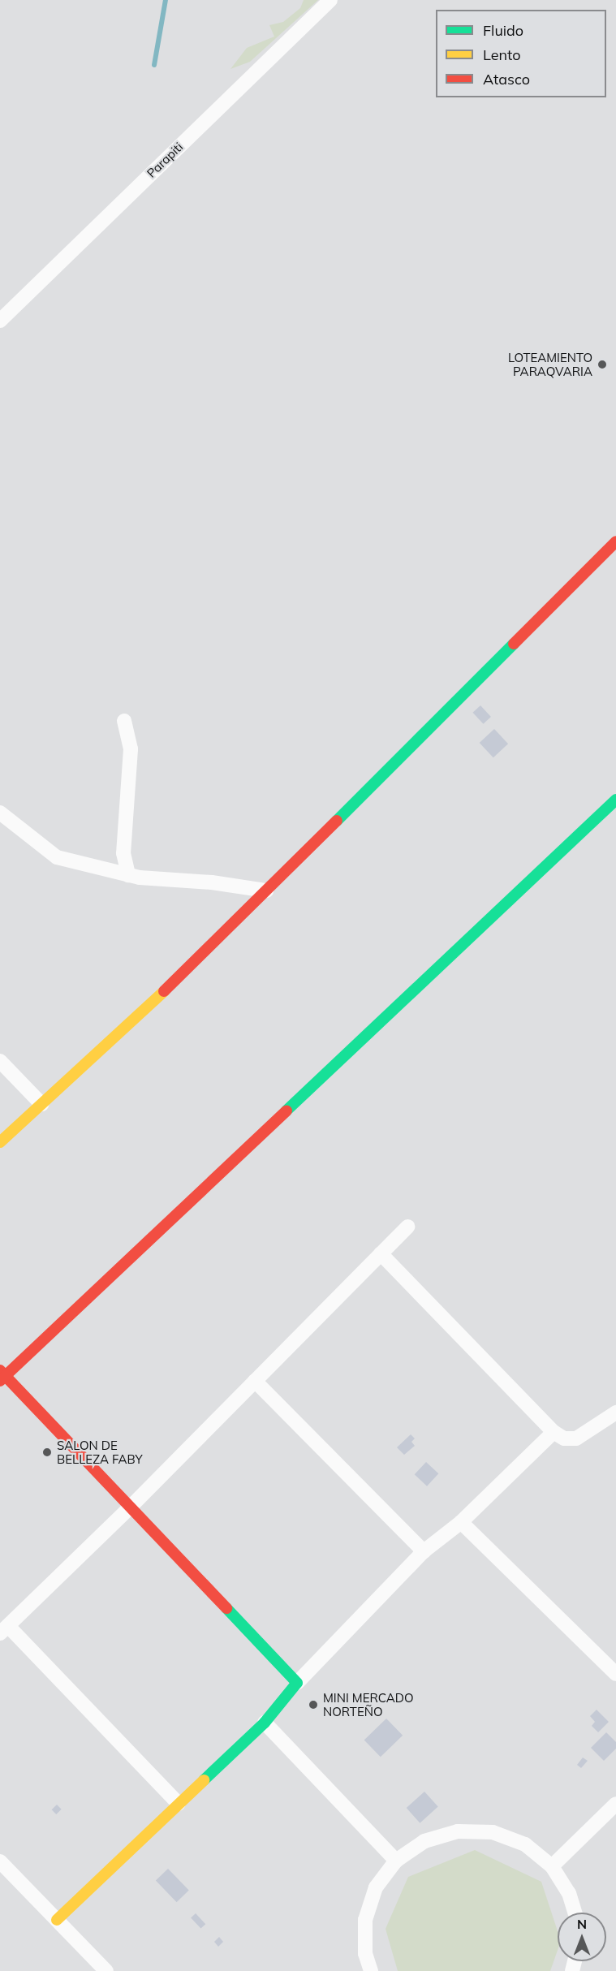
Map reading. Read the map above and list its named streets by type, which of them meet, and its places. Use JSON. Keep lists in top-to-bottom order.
{
  "streets": {
    "street": ["Parapiti"]
  },
  "places": ["LOTEAMIENTO PARAQVARIA", "SALON DE BELLEZA FABY", "MINI MERCADO NORTEÑO"],
  "legend": ["Fluido", "Lento", "Atasco"],
  "north": "top"
}
